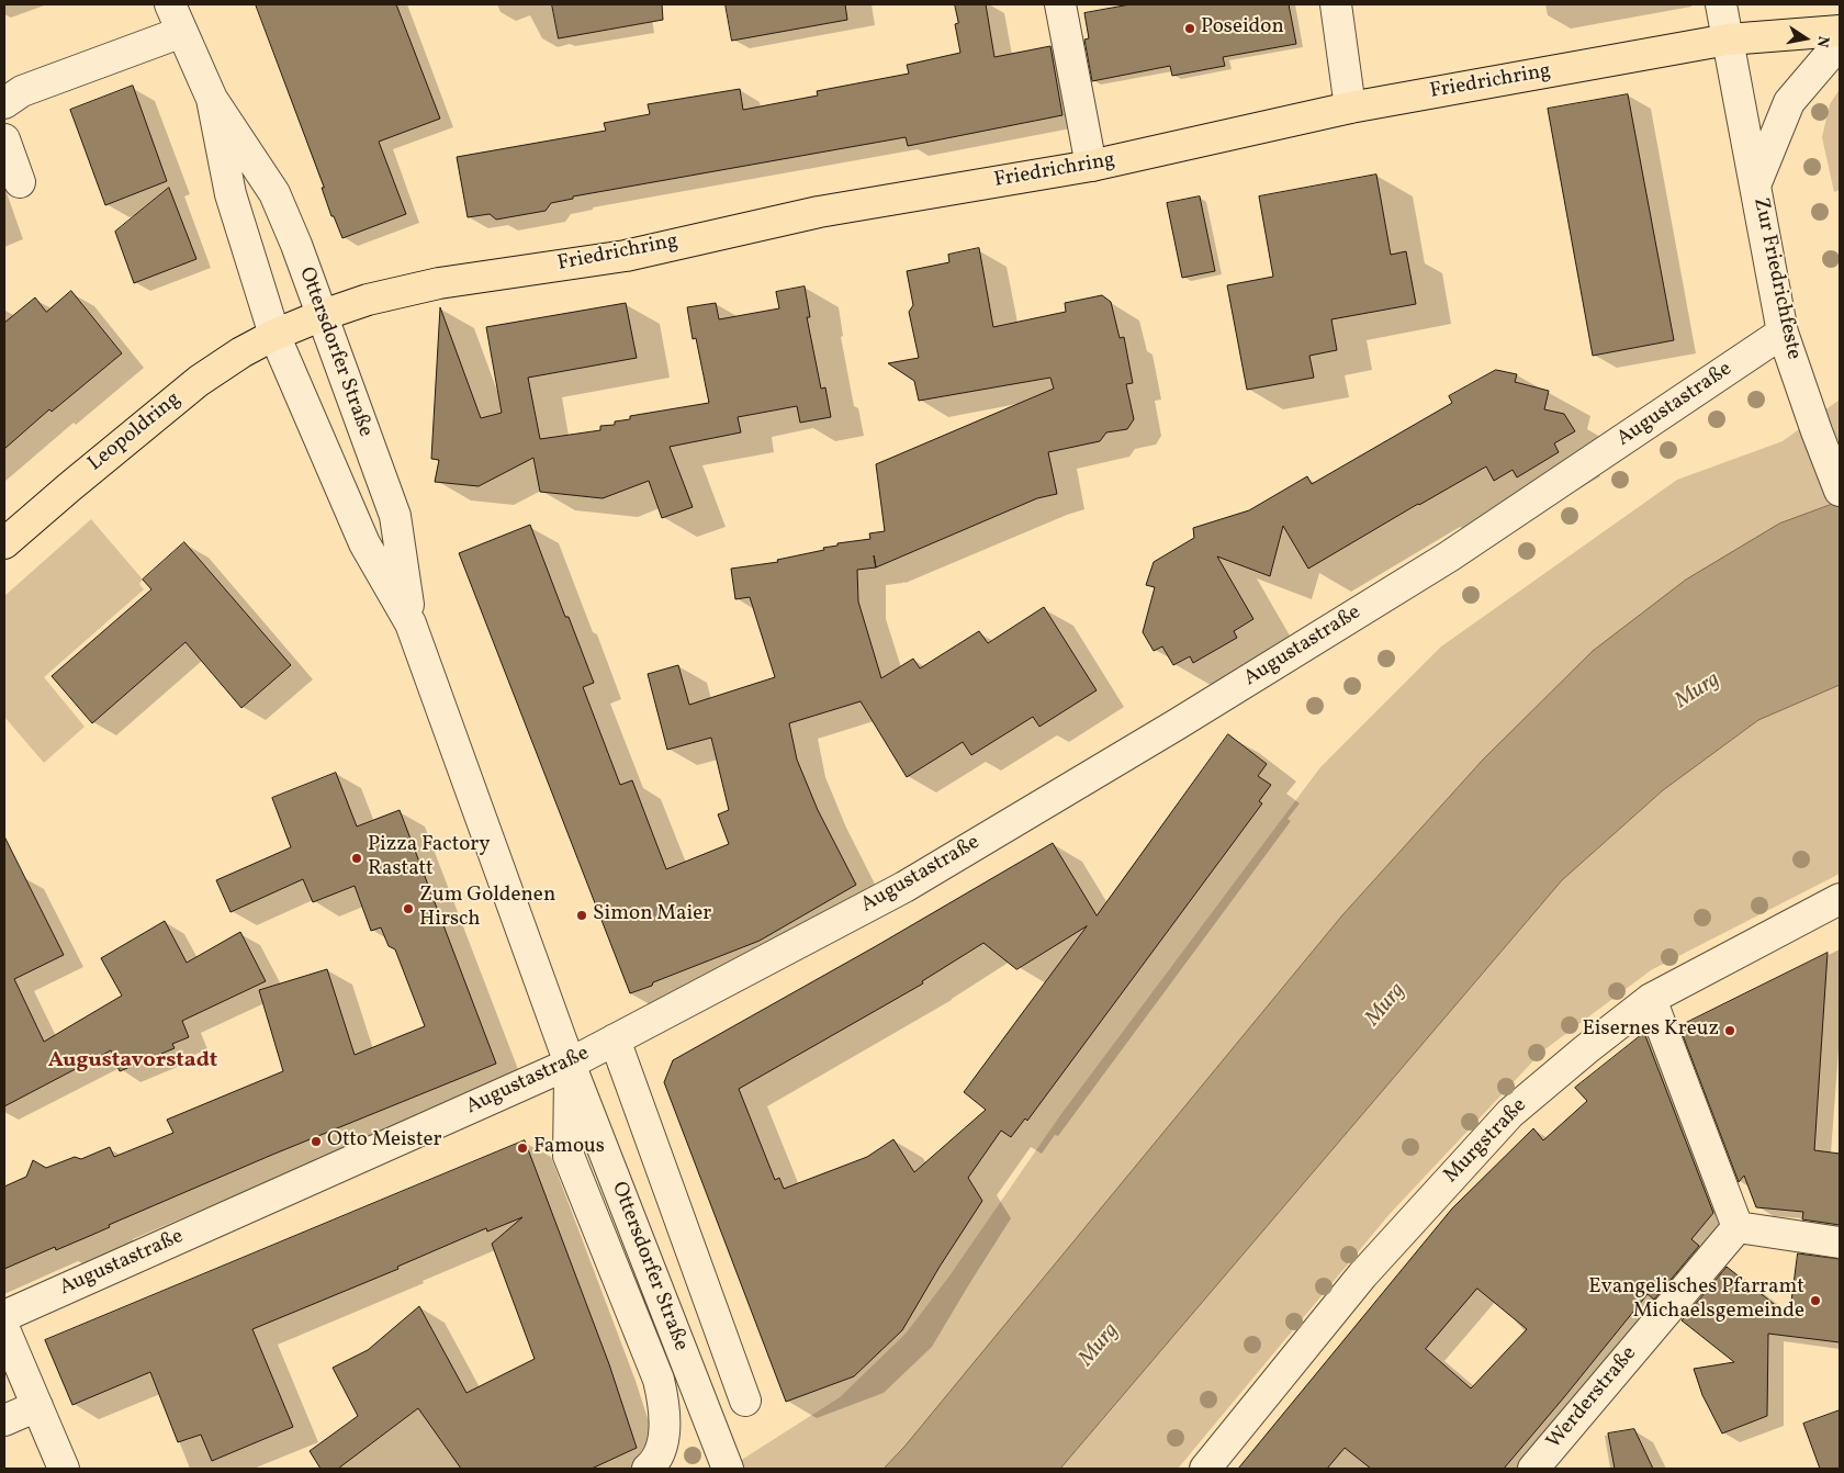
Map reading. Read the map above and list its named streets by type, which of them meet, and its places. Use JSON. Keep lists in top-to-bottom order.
{
  "streets": {
    "main road": ["Friedrichring", "Leopoldring"],
    "street": [
      "Zur Friedrichfeste",
      "Ottersdorfer Straße",
      "Augustastraße",
      "Murgstraße",
      "Werderstraße"
    ]
  },
  "crossings": [
    ["Friedrichring", "Zur Friedrichfeste"],
    ["Friedrichring", "Ottersdorfer Straße"],
    ["Friedrichring", "Leopoldring"],
    ["Zur Friedrichfeste", "Augustastraße"],
    ["Ottersdorfer Straße", "Augustastraße"],
    ["Ottersdorfer Straße", "Leopoldring"]
  ],
  "districts": ["Augustavorstadt"],
  "water": ["Murg"],
  "places": [
    "Poseidon",
    "Pizza Factory Rastatt",
    "Zum Goldenen Hirsch",
    "Simon Maier",
    "Eisernes Kreuz",
    "Otto Meister",
    "Famous",
    "Evangelisches Pfarramt Michaelsgemeinde"
  ],
  "north": "right"
}
